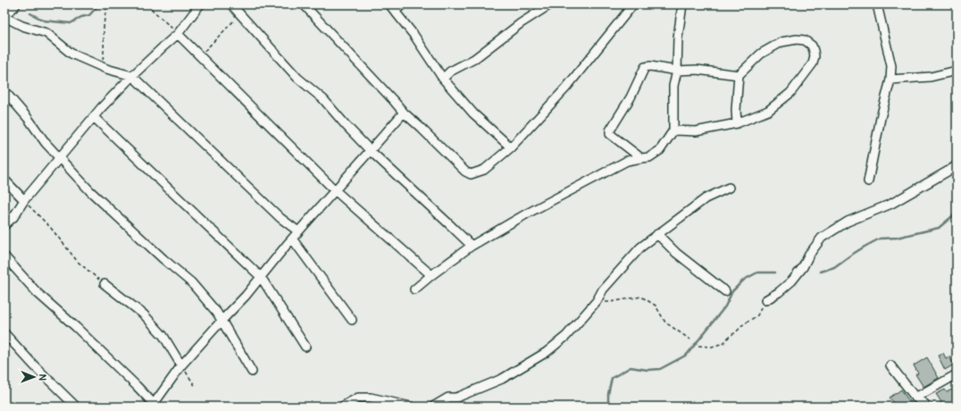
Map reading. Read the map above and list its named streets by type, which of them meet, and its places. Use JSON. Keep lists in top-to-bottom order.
{
  "north": "right"
}
